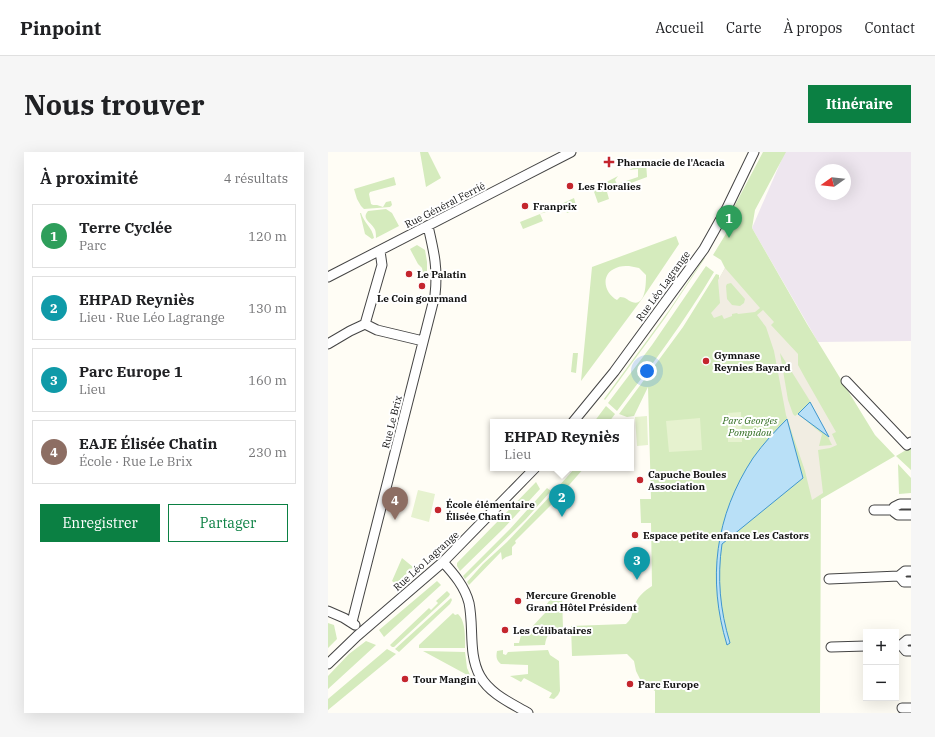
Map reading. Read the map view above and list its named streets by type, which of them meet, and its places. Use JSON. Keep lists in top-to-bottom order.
{
  "streets": {
    "street": ["Rue Général Ferrié", "Rue Léo Lagrange", "Rue Le Brix"]
  },
  "crossings": [
    ["Rue Général Ferrié", "Rue Le Brix"]
  ],
  "parks": ["Parc Georges Pompidou"],
  "places": {
    "health": ["Pharmacie de l'Acacia"],
    "other": [
      "Les Floralies",
      "Franprix",
      "Le Palatin",
      "Le Coin gourmand",
      "Gymnase Reynies Bayard",
      "Capuche Boules Association",
      "École élémentaire Élisée Chatin",
      "Espace petite enfance Les Castors",
      "Mercure Grenoble Grand Hôtel Président",
      "Les Célibataires",
      "Tour Mangin",
      "Parc Europe"
    ]
  },
  "north": "left",
  "page": {
    "header": "Pinpoint",
    "nav": [
      "Accueil",
      "Carte",
      "À propos",
      "Contact"
    ],
    "buttons": [
      "Itinéraire",
      ["Enregistrer", "Partager"]
    ],
    "title": "Nous trouver",
    "heading": ["À proximité", "4 résultats"],
    "list": [
      {
        "mark": "1",
        "name": "Terre Cyclée",
        "note": "Parc",
        "value": "120 m"
      },
      {
        "mark": "2",
        "name": "EHPAD Reyniès",
        "note": "Lieu · Rue Léo Lagrange",
        "value": "130 m"
      },
      {
        "mark": "3",
        "name": "Parc Europe 1",
        "note": "Lieu",
        "value": "160 m"
      },
      {
        "mark": "4",
        "name": "EAJE Élisée Chatin",
        "note": "École · Rue Le Brix",
        "value": "230 m"
      }
    ],
    "pins": [
      "1",
      "2",
      "4",
      "3"
    ],
    "popup": ["EHPAD Reyniès", "Lieu"],
    "map_buttons": ["+", "−"]
  }
}
